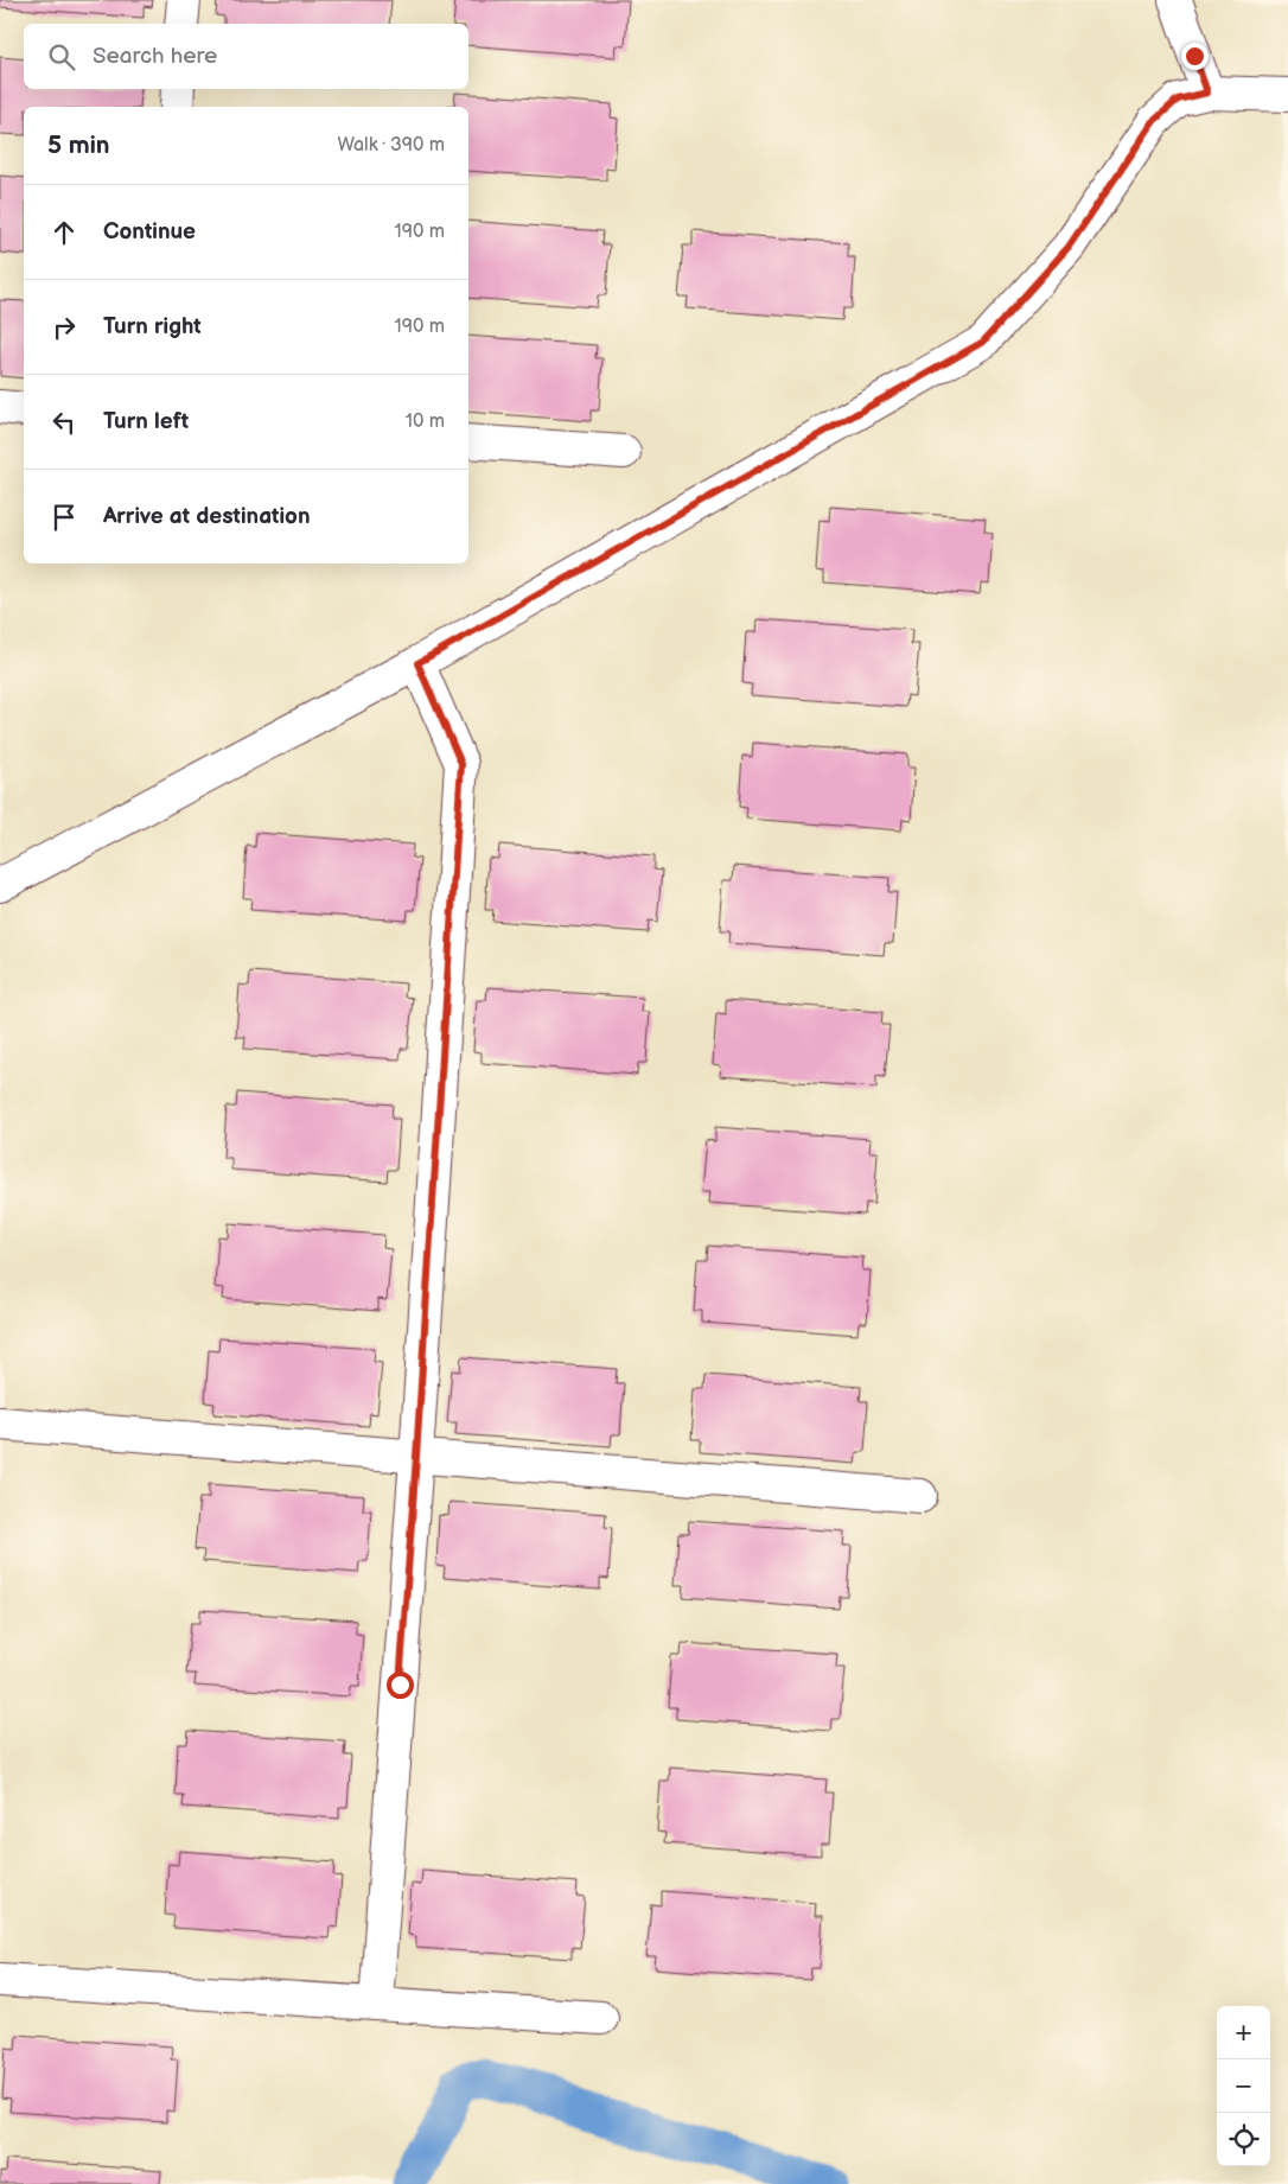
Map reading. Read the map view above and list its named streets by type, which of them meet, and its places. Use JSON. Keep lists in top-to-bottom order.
{
  "page": {
    "search": "Search here",
    "heading": ["5 min", "Walk · 390 m"],
    "list": [
      ["Continue", "190 m"],
      ["Turn right", "190 m"],
      ["Turn left", "10 m"],
      "Arrive at destination"
    ],
    "map_buttons": ["+", "−"]
  }
}
